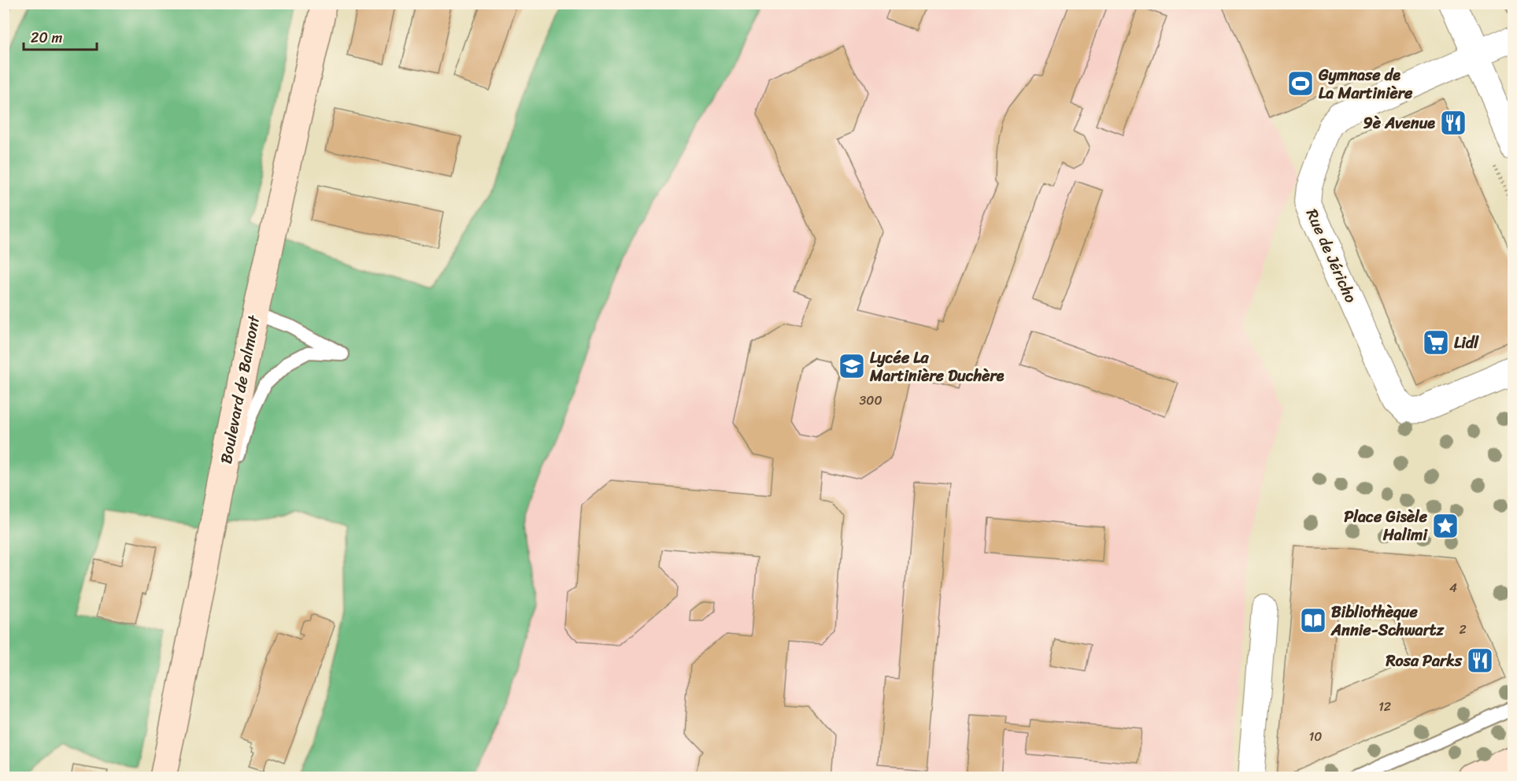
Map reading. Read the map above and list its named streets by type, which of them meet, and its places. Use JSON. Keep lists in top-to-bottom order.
{
  "streets": {
    "street": ["Rue de Jéricho", "Boulevard de Balmont"]
  },
  "places": {
    "sports": ["Gymnase de La Martinière"],
    "restaurant": ["9è Avenue", "Rosa Parks"],
    "supermarket": ["Lidl"],
    "school or university": ["Lycée La Martinière Duchère"],
    "place": ["Place Gisèle Halimi"],
    "library": ["Bibliothèque Annie-Schwartz"]
  },
  "house_numbers": [
    "300",
    "4",
    "2",
    "12",
    "10"
  ],
  "scale_bar": "20 m"
}
